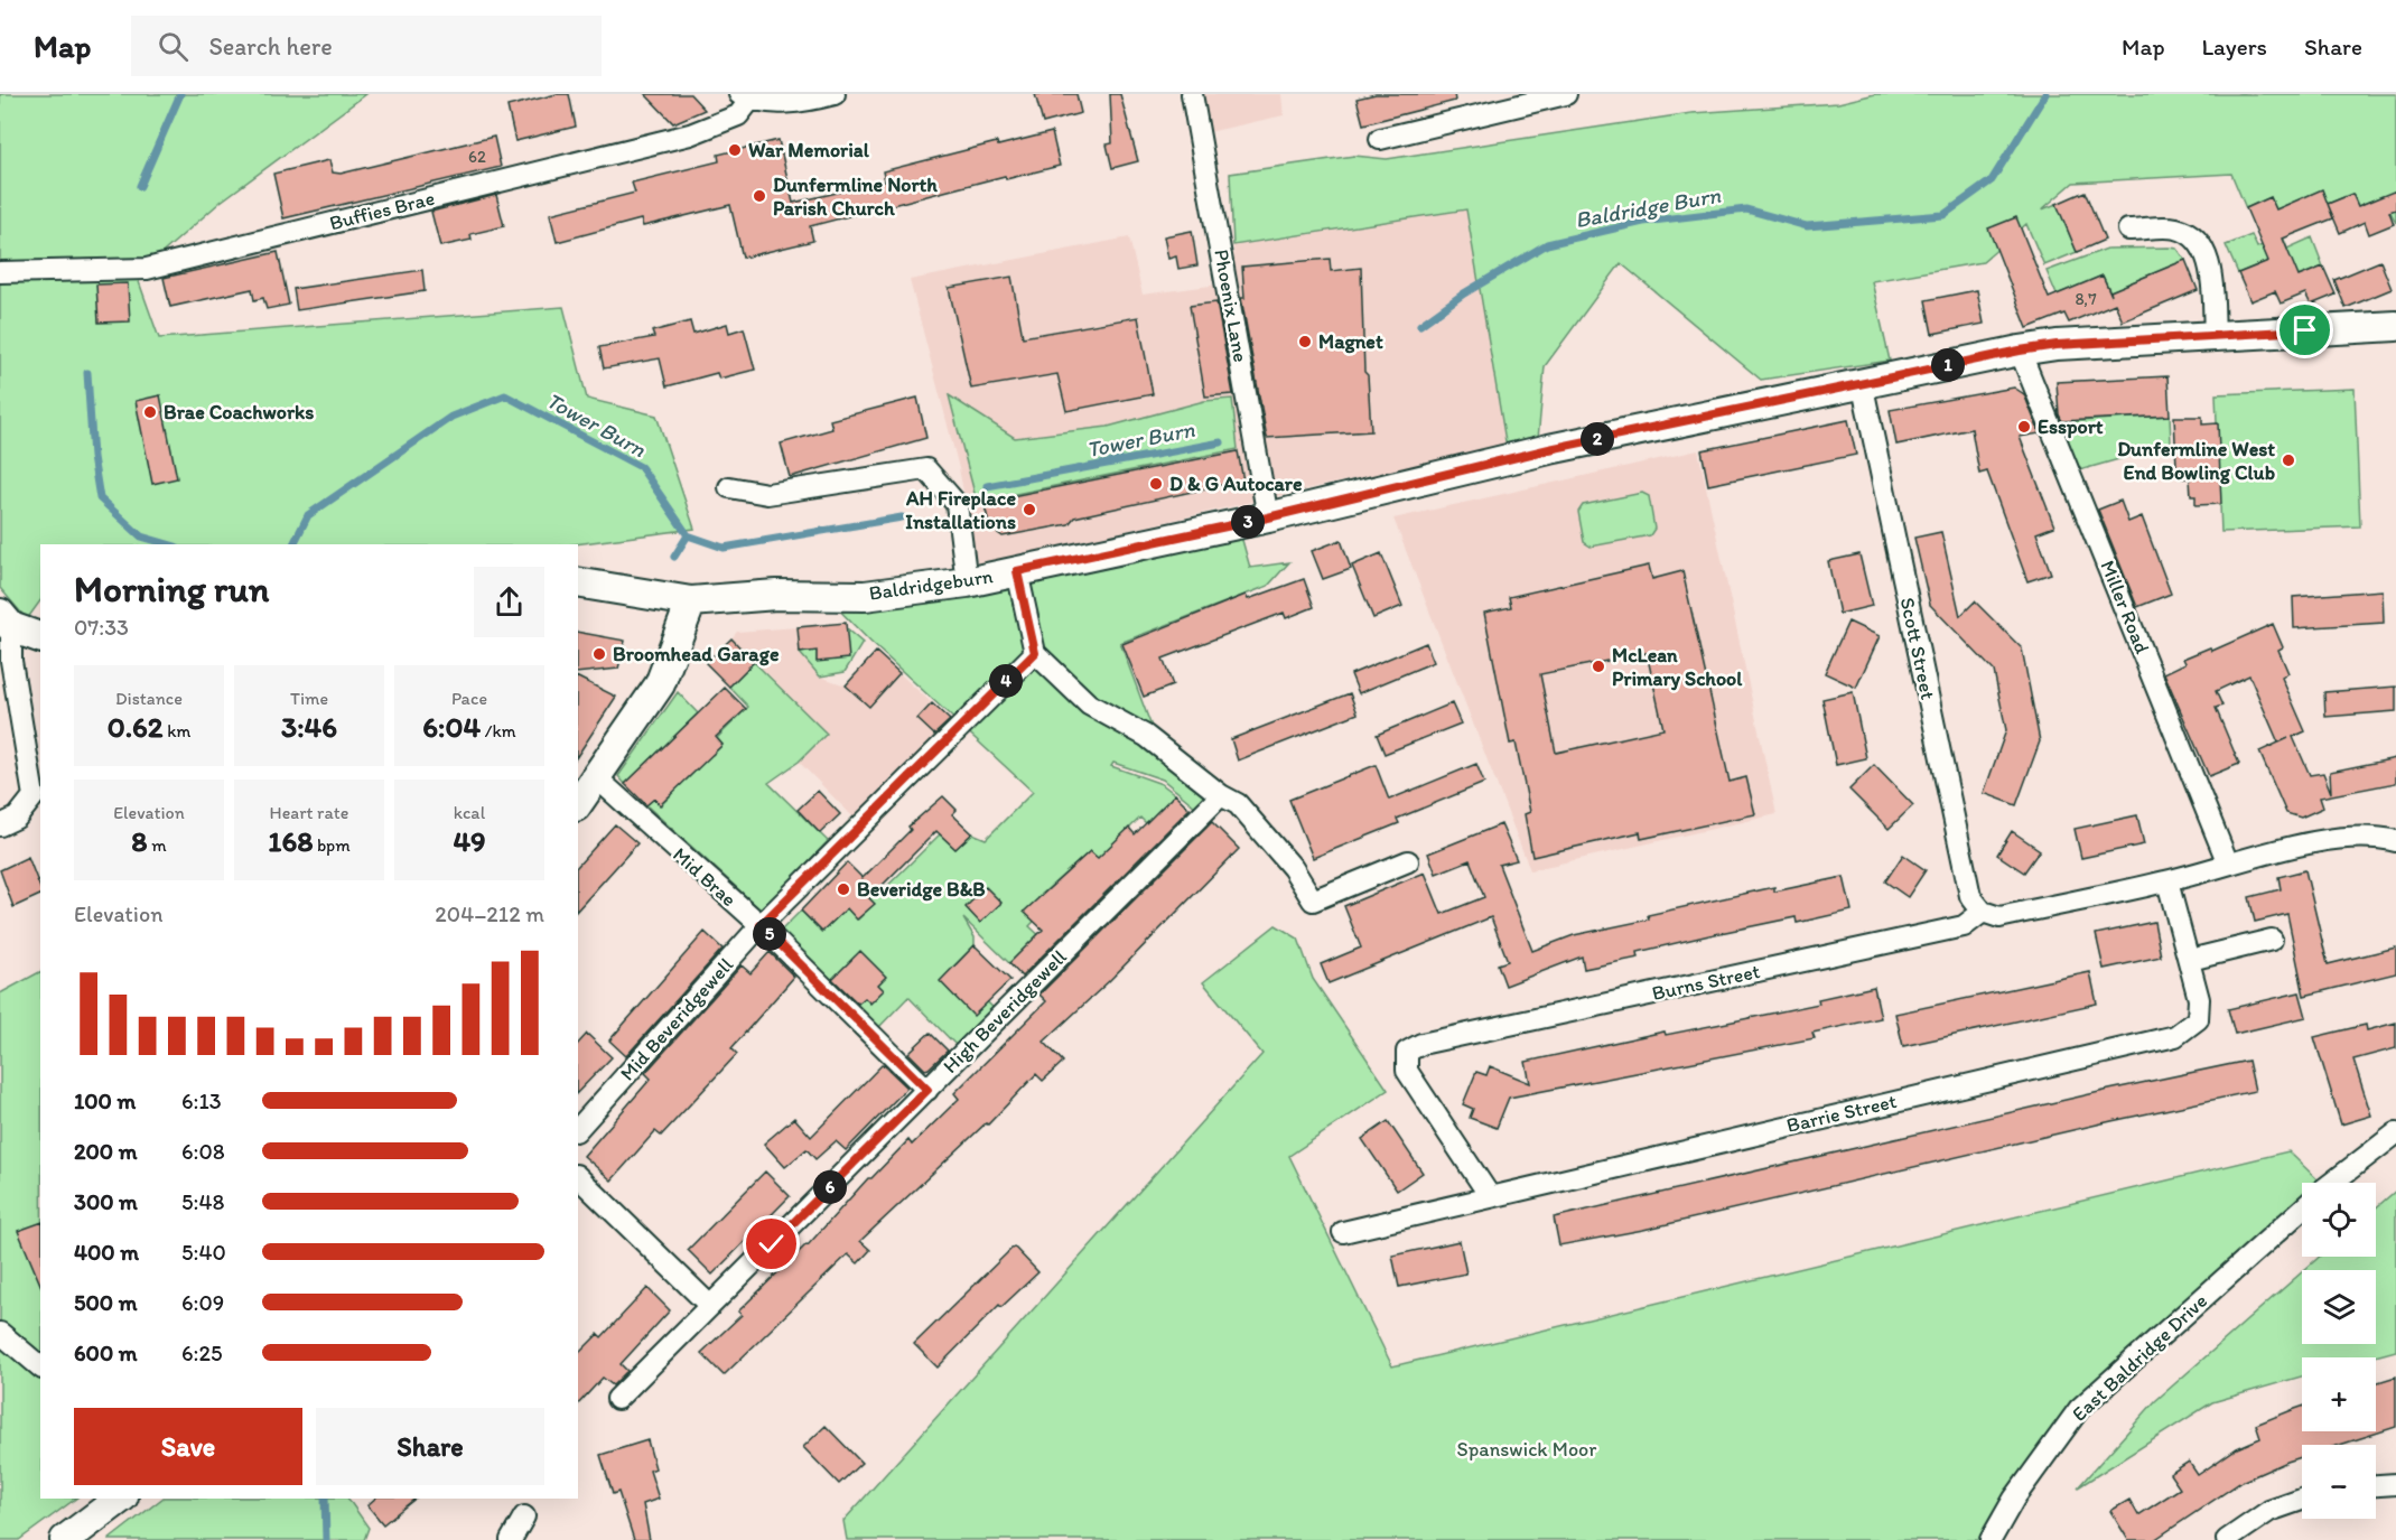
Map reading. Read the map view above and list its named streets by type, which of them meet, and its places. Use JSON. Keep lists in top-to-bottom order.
{
  "streets": {
    "main road": ["Baldridgeburn"],
    "street": [
      "Buffies Brae",
      "Phoenix Lane",
      "Miller Road",
      "Scott Street",
      "Mid Brae",
      "Burns Street",
      "High Beveridgewell",
      "Mid Beveridgewell",
      "Barrie Street",
      "East Baldridge Drive"
    ]
  },
  "crossings": [
    ["Phoenix Lane", "Baldridgeburn"],
    ["Baldridgeburn", "Miller Road"],
    ["Baldridgeburn", "Scott Street"],
    ["Scott Street", "Burns Street"],
    ["Mid Brae", "High Beveridgewell"],
    ["Mid Brae", "Mid Beveridgewell"],
    ["Burns Street", "Barrie Street"]
  ],
  "water": ["Baldridge Burn", "Tower Burn"],
  "parks": ["Spanswick Moor"],
  "places": [
    "War Memorial",
    "Dunfermline North Parish Church",
    "Magnet",
    "Brae Coachworks",
    "Essport",
    "Dunfermline West End Bowling Club",
    "D & G Autocare",
    "AH Fireplace Installations",
    "Broomhead Garage",
    "McLean Primary School",
    "Beveridge B&B"
  ],
  "house_numbers": ["62", "8,7"],
  "page": {
    "header": "Map",
    "search": "Search here",
    "nav": ["Map", "Layers", "Share"],
    "pins": [
      "1",
      "2",
      "3",
      "4",
      "5",
      "6"
    ],
    "heading": ["Morning run", "07:33"],
    "stats": [
      ["Distance", "0.62 km"],
      ["Time", "3:46"],
      ["Pace", "6:04 /km"],
      ["Elevation", "8 m"],
      ["Heart rate", "168 bpm"],
      ["kcal", "49"]
    ],
    "chart": ["Elevation", "204–212 m"],
    "list": [
      {
        "name": "100 m",
        "note": "6:13"
      },
      {
        "name": "200 m",
        "note": "6:08"
      },
      {
        "name": "300 m",
        "note": "5:48"
      },
      {
        "name": "400 m",
        "note": "5:40"
      },
      {
        "name": "500 m",
        "note": "6:09"
      },
      {
        "name": "600 m",
        "note": "6:25"
      }
    ],
    "map_buttons": ["+", "−"],
    "buttons": ["Save", "Share"]
  }
}
